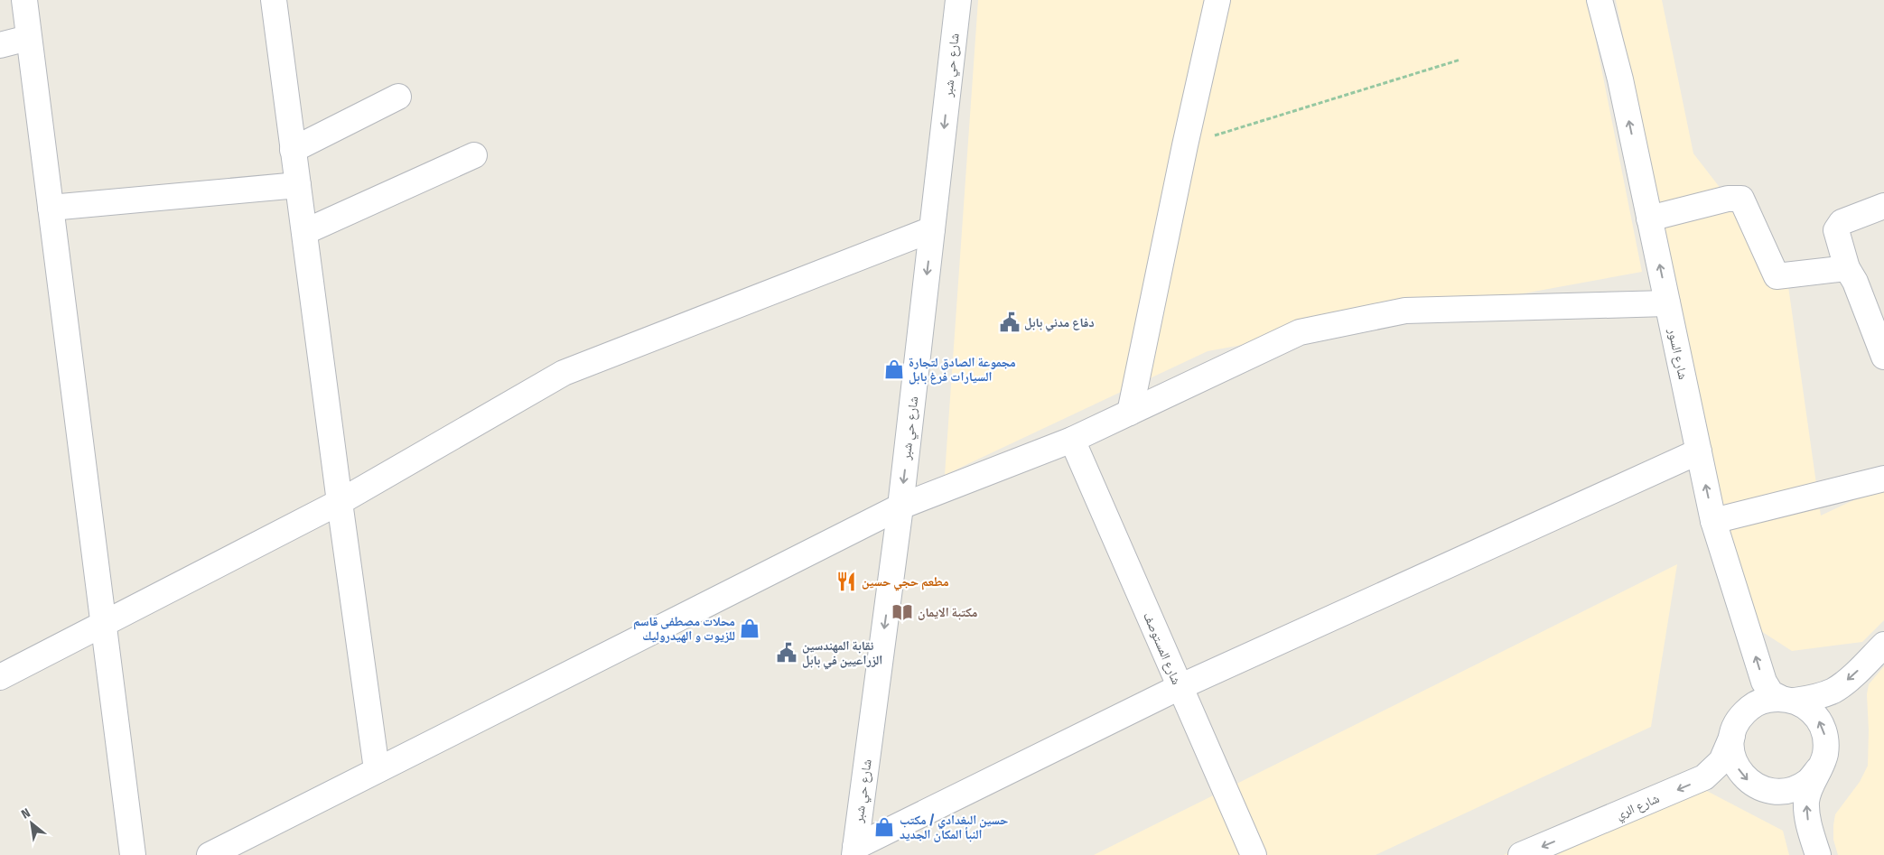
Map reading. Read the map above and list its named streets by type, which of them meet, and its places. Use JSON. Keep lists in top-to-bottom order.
{
  "streets": {
    "street": [
      "شارع حي شبر",
      "شارع السور",
      "شارع المستوصف",
      "شارع الري"
    ]
  },
  "crossings": [
    ["شارع السور", "شارع الري"]
  ],
  "one_way": ["شارع حي شبر", "شارع السور", "شارع الري"],
  "places": {
    "public building": ["دفاع مدني بابل", "نقابة المهندسين الزراعيين في بابل"],
    "shop": ["مجموعة الصادق لتجارة السيارات فرغ بابل", "محلات مصطفى قاسم للزيوت و الهيدروليك", "حسين البغدادي / مكتب النبأ المكان الجديد"],
    "restaurant": ["مطعم حجي حسين"],
    "library": ["مكتبة الايمان"]
  },
  "north": "top left"
}
